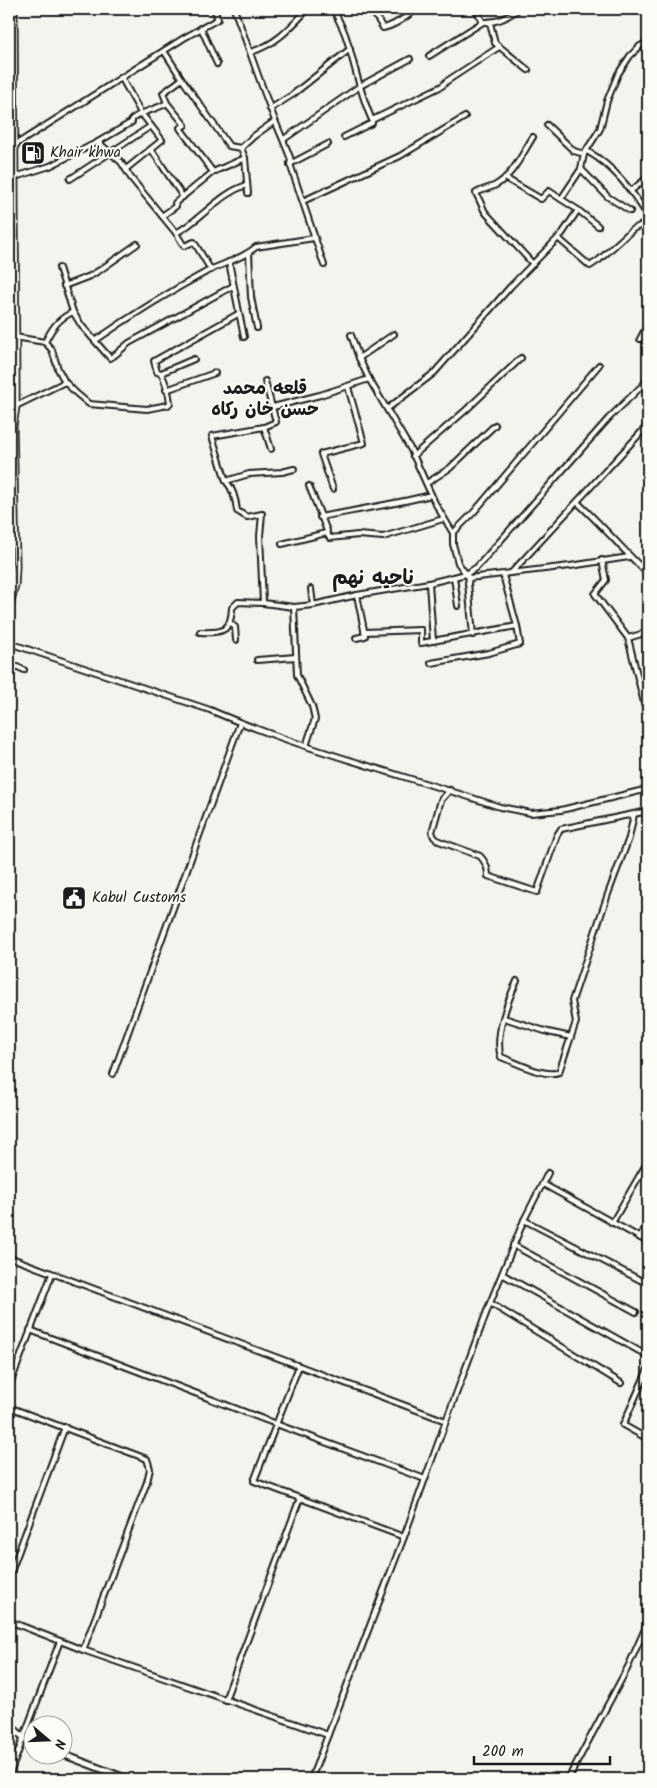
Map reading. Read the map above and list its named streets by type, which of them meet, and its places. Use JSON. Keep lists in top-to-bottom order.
{
  "districts": ["قلعه محمد حسن خان رکاه", "ناحیه نهم"],
  "places": {
    "fuel station": ["Khair khwa"],
    "public building": ["Kabul Customs"]
  },
  "scale_bar": "200 m",
  "north": "right"
}
